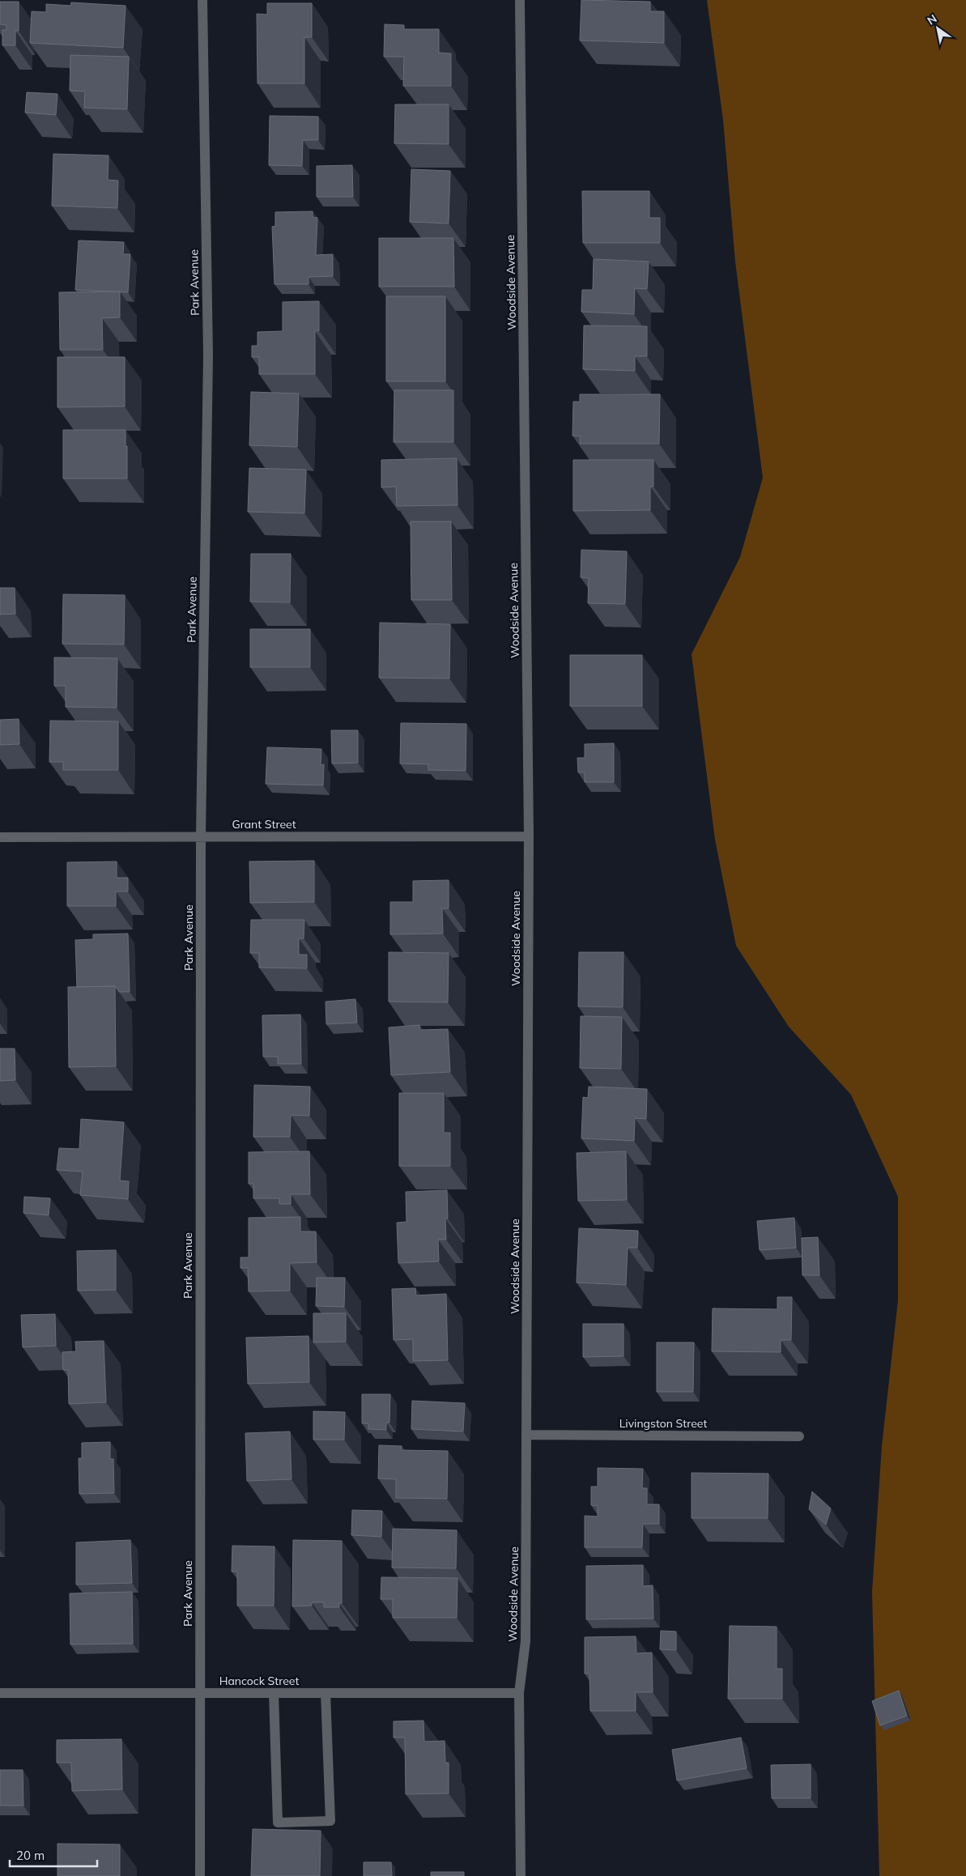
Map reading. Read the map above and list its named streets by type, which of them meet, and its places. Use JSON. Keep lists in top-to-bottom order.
{
  "streets": {
    "street": [
      "Park Avenue",
      "Woodside Avenue",
      "Grant Street",
      "Livingston Street",
      "Hancock Street"
    ]
  },
  "crossings": [
    ["Park Avenue", "Grant Street"],
    ["Park Avenue", "Hancock Street"],
    ["Woodside Avenue", "Grant Street"],
    ["Woodside Avenue", "Livingston Street"],
    ["Woodside Avenue", "Hancock Street"]
  ],
  "scale_bar": "20 m",
  "north": "top left"
}
